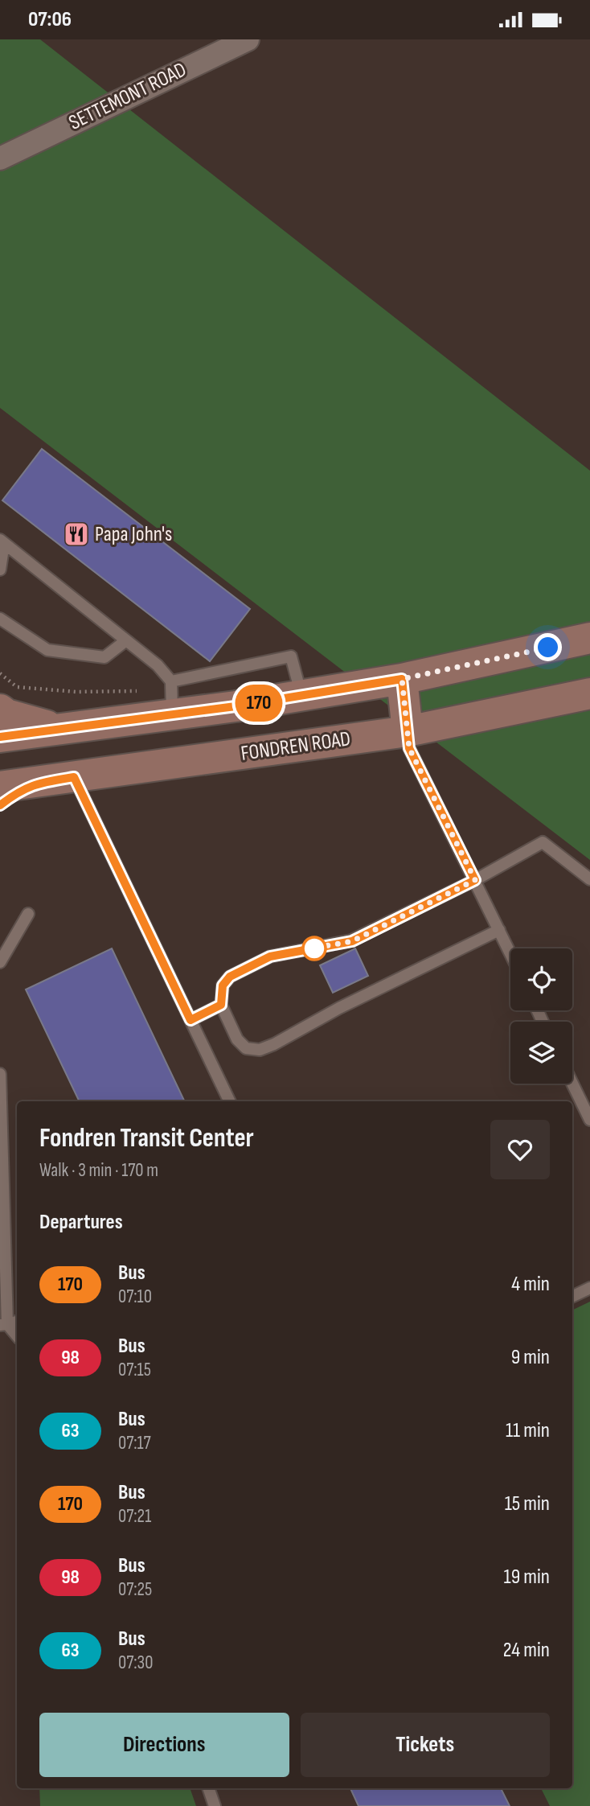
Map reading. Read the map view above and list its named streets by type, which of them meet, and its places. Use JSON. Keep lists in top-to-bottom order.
{
  "streets": {
    "main road": ["FONDREN ROAD"],
    "street": ["SETTEMONT ROAD"]
  },
  "places": {
    "restaurant": ["Papa John's"]
  },
  "lines": ["bus line 170"],
  "page": {
    "status": "07:06",
    "on_map": "170",
    "heading": [
      ["Fondren Transit Center", "Walk · 3 min · 170 m"],
      "Departures"
    ],
    "list": [
      {
        "mark": "170",
        "name": "Bus",
        "note": "07:10",
        "value": "4 min"
      },
      {
        "mark": "98",
        "name": "Bus",
        "note": "07:15",
        "value": "9 min"
      },
      {
        "mark": "63",
        "name": "Bus",
        "note": "07:17",
        "value": "11 min"
      },
      {
        "mark": "170",
        "name": "Bus",
        "note": "07:21",
        "value": "15 min"
      },
      {
        "mark": "98",
        "name": "Bus",
        "note": "07:25",
        "value": "19 min"
      },
      {
        "mark": "63",
        "name": "Bus",
        "note": "07:30",
        "value": "24 min"
      }
    ],
    "buttons": ["Directions", "Tickets"]
  }
}
